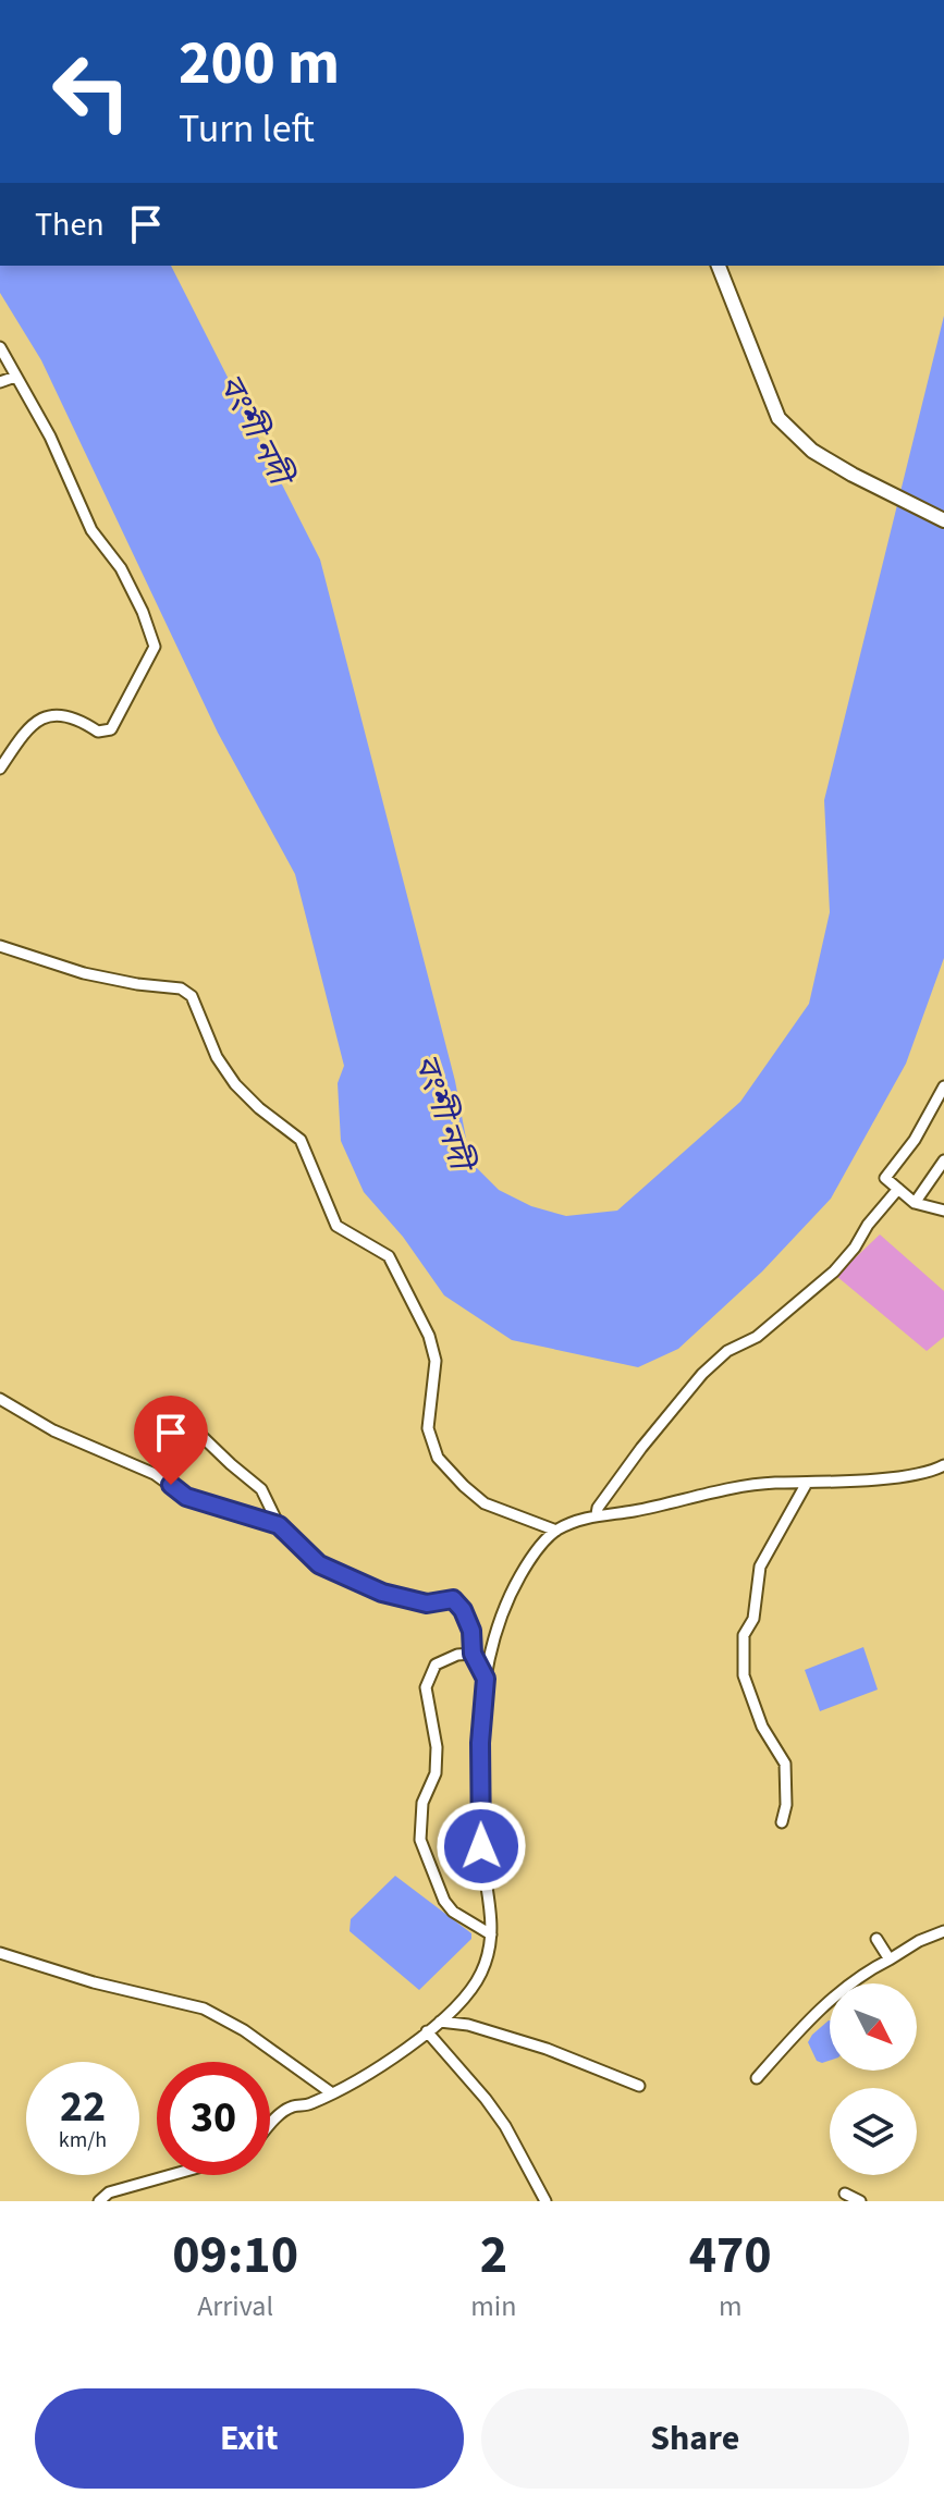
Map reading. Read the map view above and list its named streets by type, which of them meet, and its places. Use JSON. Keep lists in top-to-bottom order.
{
  "water": ["বংশী নদী"],
  "north": "bottom right",
  "page": {
    "turn": ["200 m", "Turn left"],
    "then": "Then",
    "speed": "22 km/h",
    "limit": "30",
    "eta": [
      "09:10",
      "Arrival",
      "2",
      "min",
      "470",
      "m"
    ],
    "buttons": ["Exit", "Share"]
  }
}
